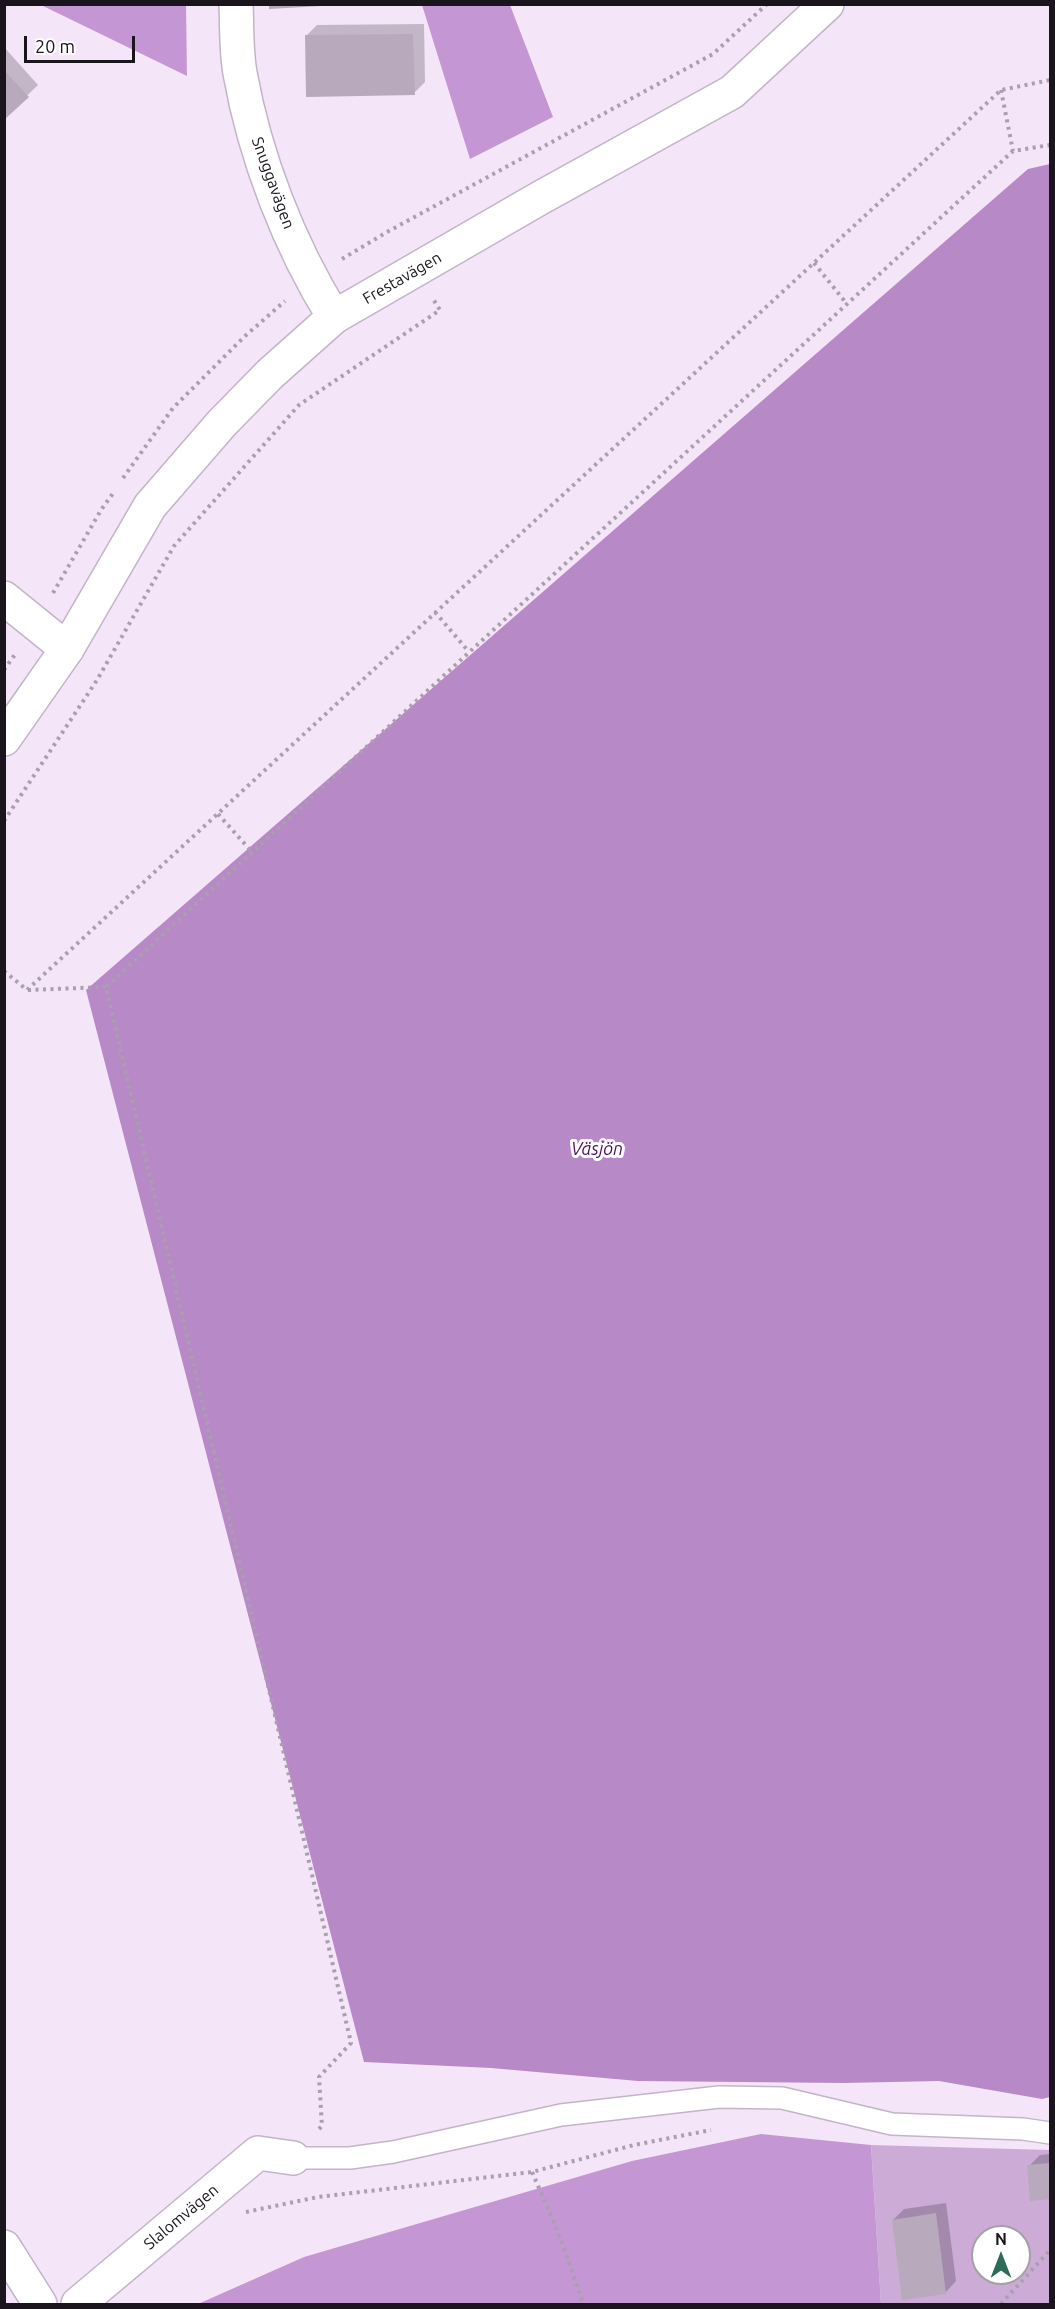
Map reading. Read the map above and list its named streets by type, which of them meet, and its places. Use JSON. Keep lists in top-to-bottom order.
{
  "streets": {
    "street": ["Snuggavägen", "Frestavägen", "Slalomvägen"]
  },
  "crossings": [
    ["Snuggavägen", "Frestavägen"]
  ],
  "water": ["Väsjön"],
  "scale_bar": "20 m",
  "north": "top"
}
